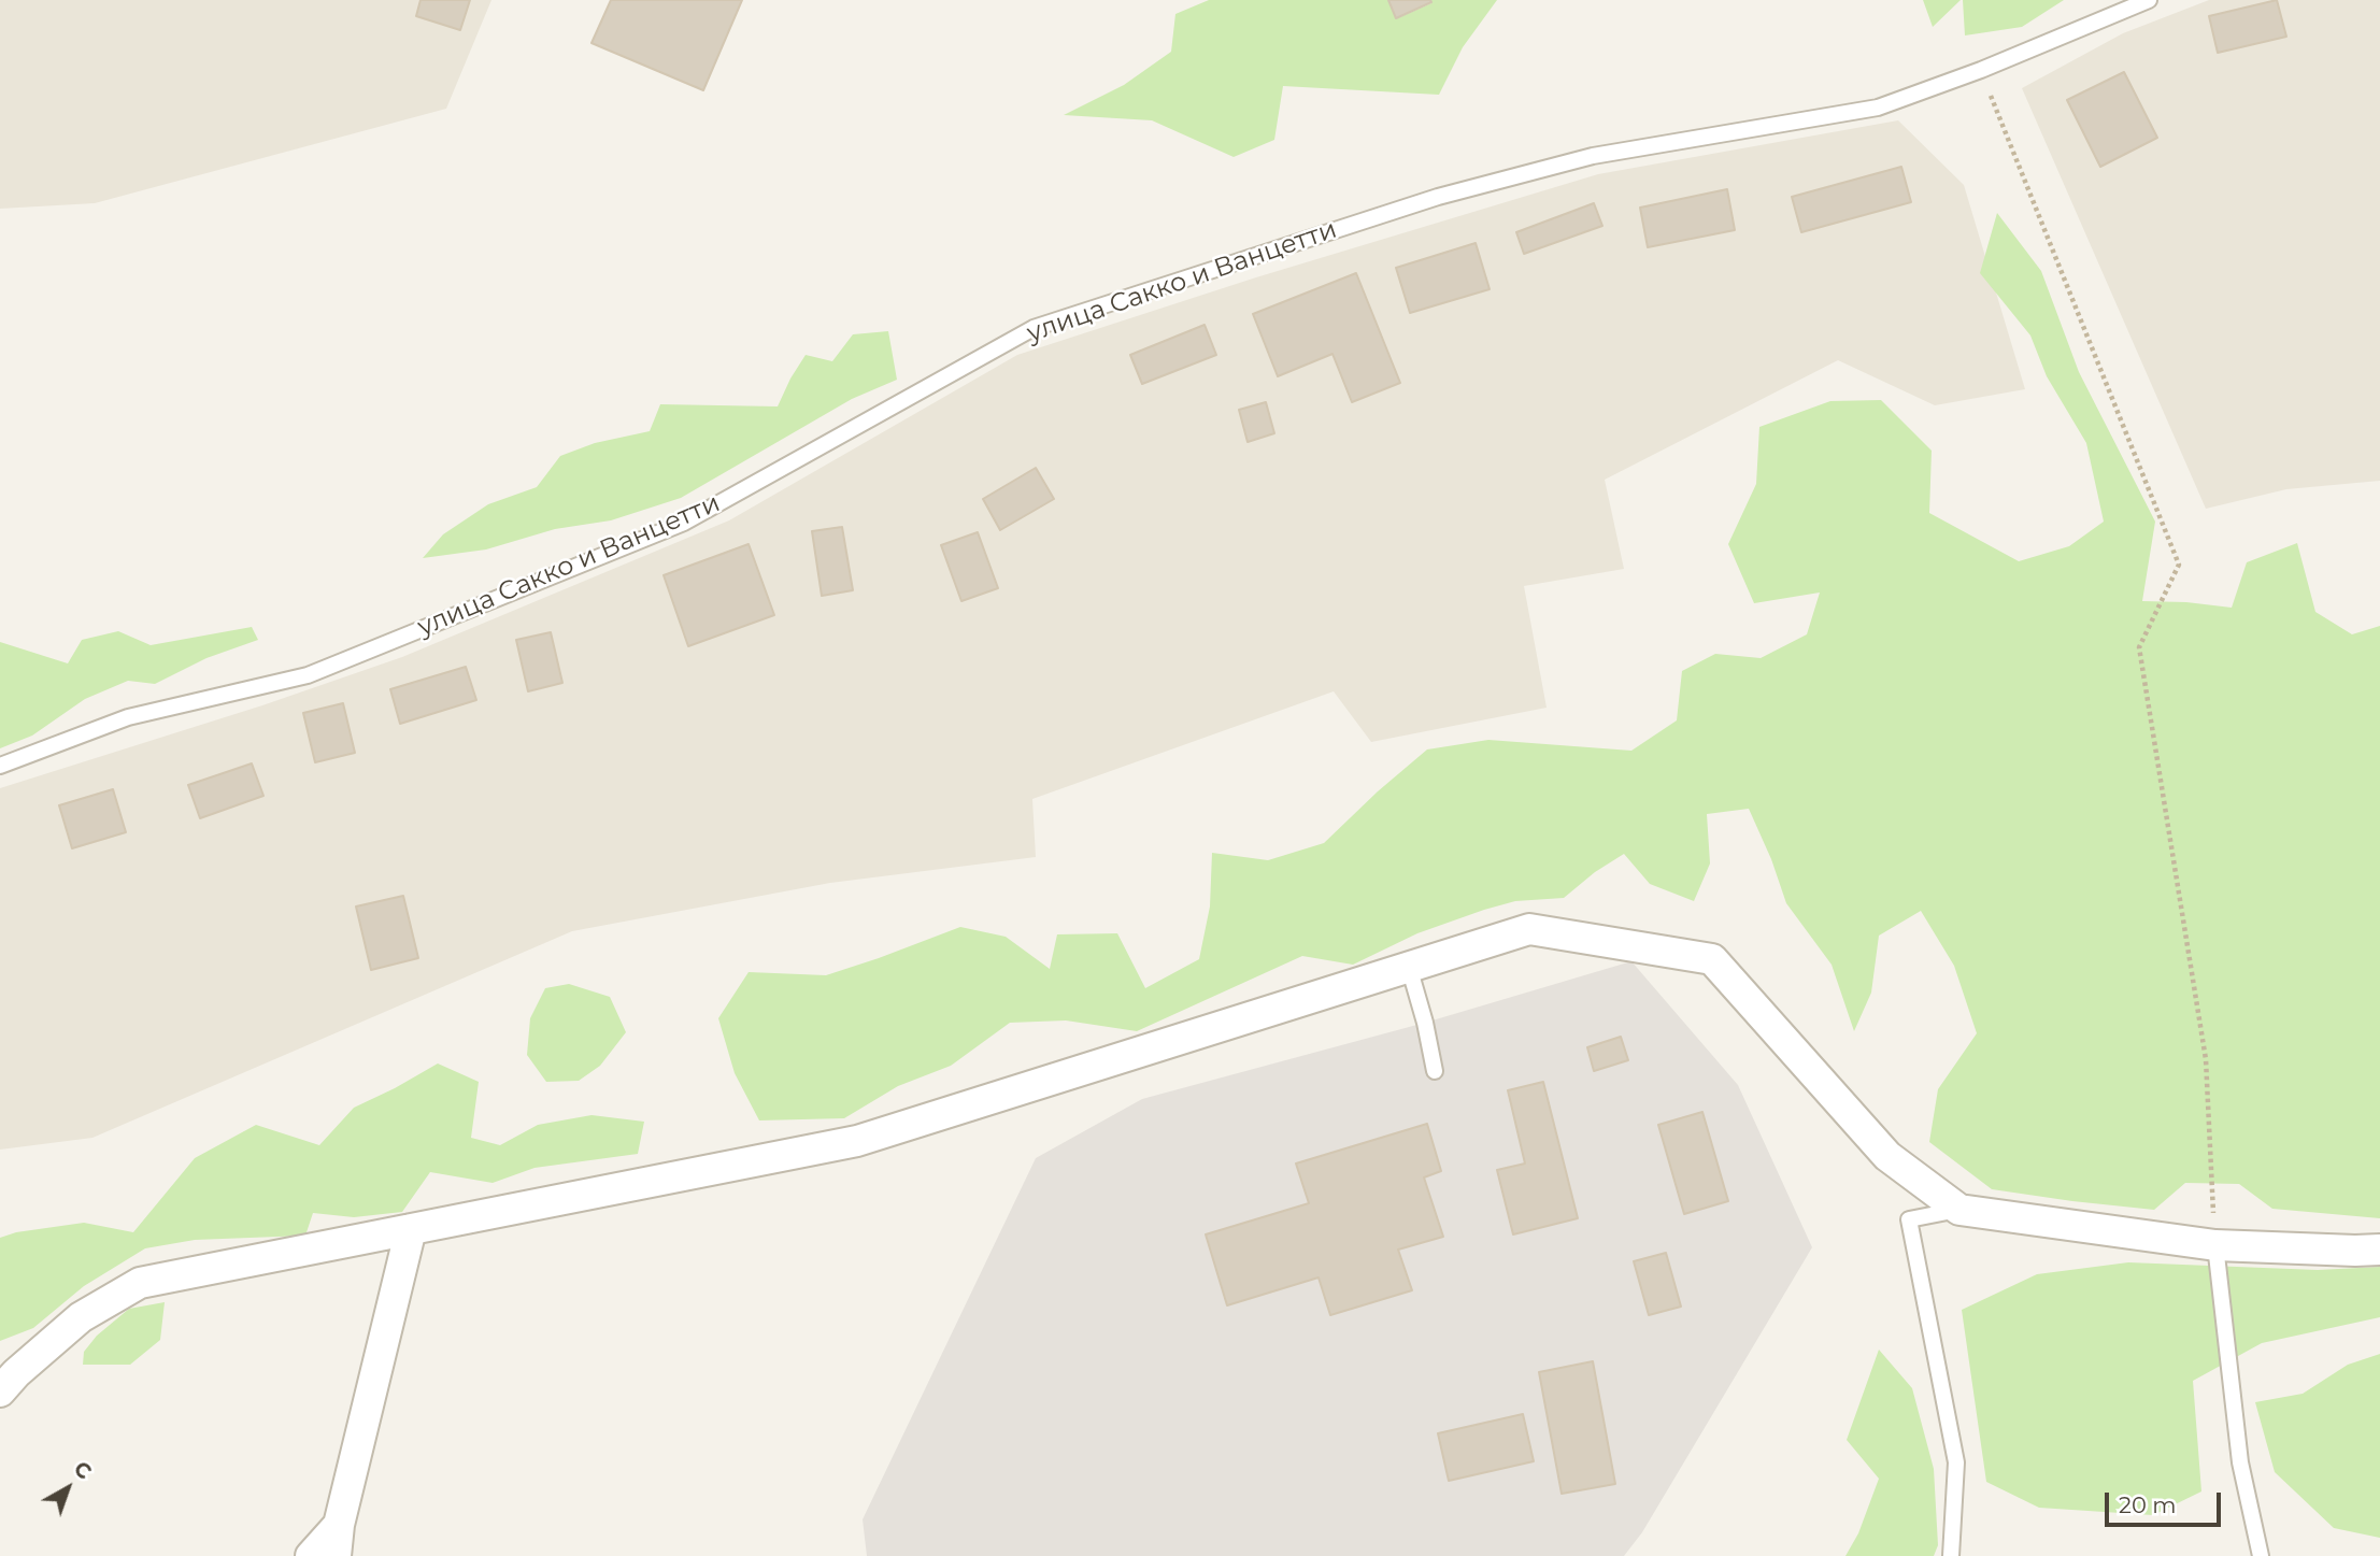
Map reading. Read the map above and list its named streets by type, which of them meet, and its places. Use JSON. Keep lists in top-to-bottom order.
{
  "streets": {
    "lane": ["улица Сакко и Ванцетти"]
  },
  "scale_bar": "20 m",
  "north": "top right"
}
